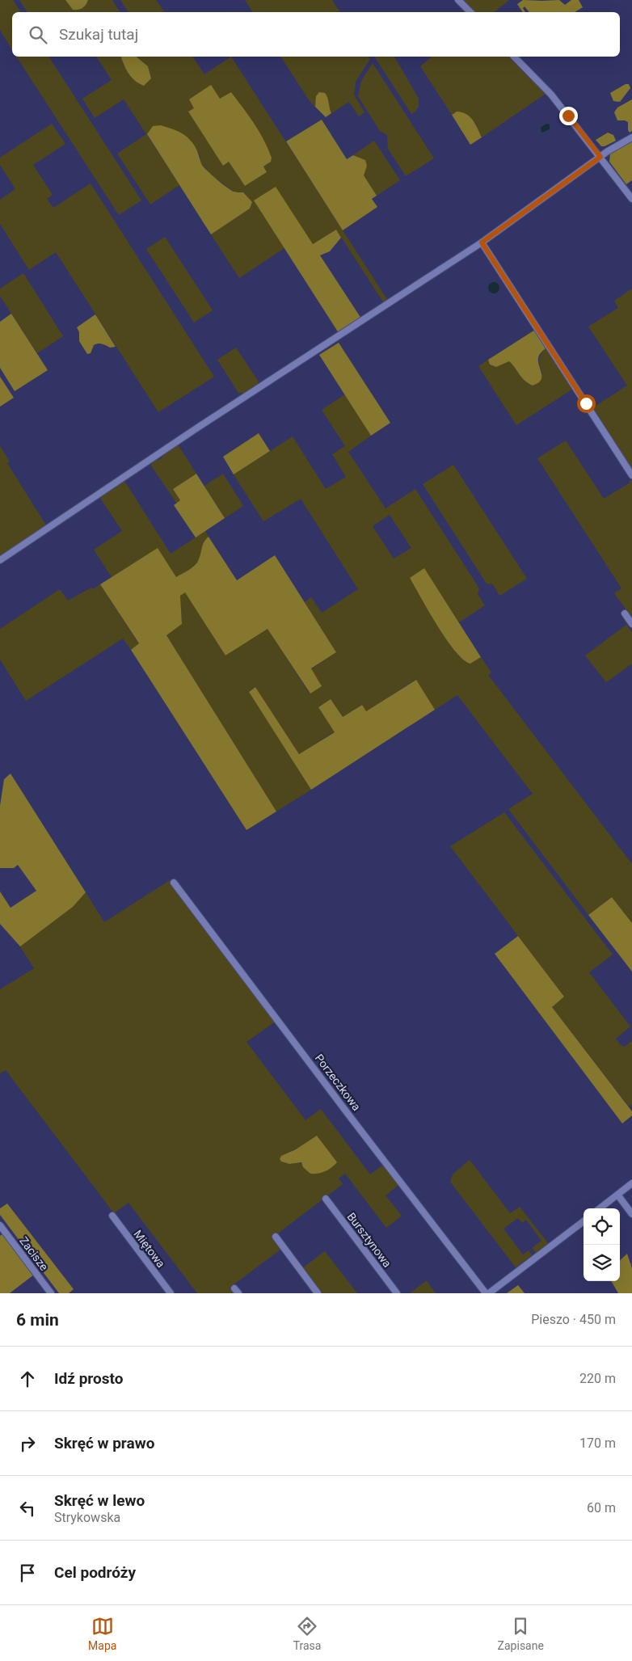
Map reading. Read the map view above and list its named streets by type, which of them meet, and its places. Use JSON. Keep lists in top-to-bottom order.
{
  "streets": {
    "street": [
      "Porzeczkowa",
      "Bursztynowa",
      "Miętowa",
      "Zacisze"
    ]
  },
  "page": {
    "search": "Szukaj tutaj",
    "heading": ["6 min", "Pieszo · 450 m"],
    "list": [
      ["Idź prosto", "220 m"],
      ["Skręć w prawo", "170 m"],
      ["Skręć w lewo", "Strykowska", "60 m"],
      "Cel podróży"
    ],
    "nav": ["Mapa", "Trasa", "Zapisane"]
  }
}
